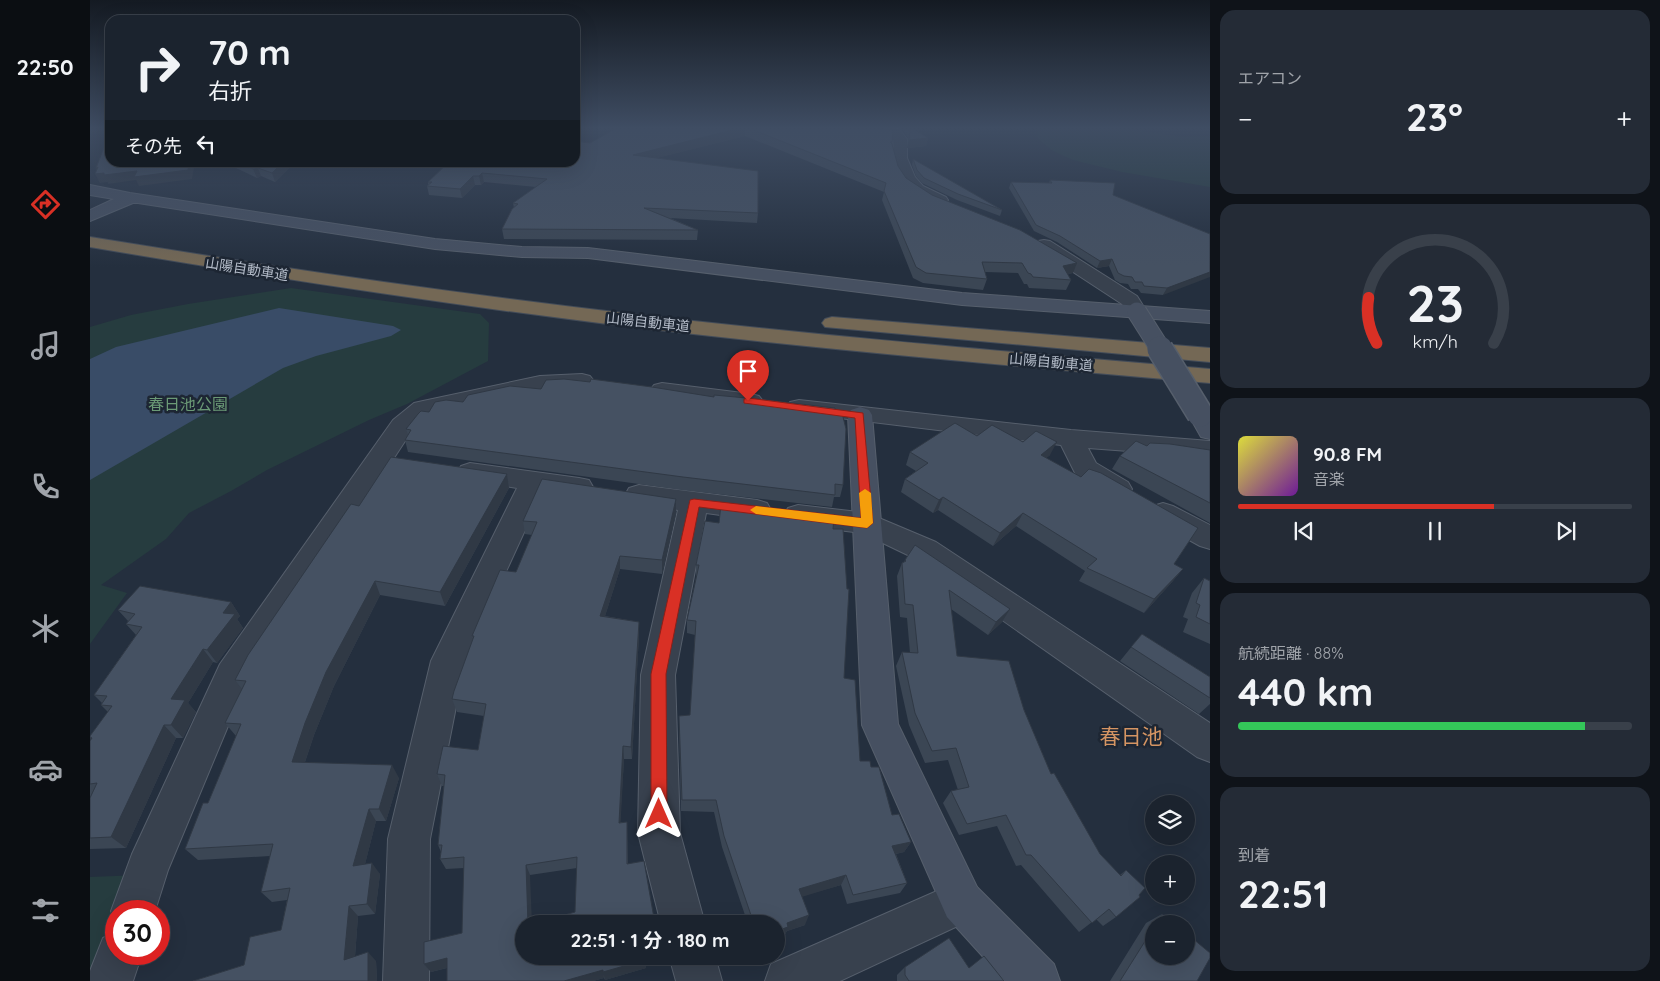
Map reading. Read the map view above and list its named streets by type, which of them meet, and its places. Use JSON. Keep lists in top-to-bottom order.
{
  "streets": {
    "highway": ["山陽自動車道"]
  },
  "districts": ["春日池"],
  "parks": ["春日池公園"],
  "page": {
    "tabs": "22:50",
    "tile": [
      "エアコン",
      ["航続距離 · 88%", "440 km"],
      ["到着", "22:51"]
    ],
    "turn": ["70 m", "右折"],
    "heat": ["−", "23°", "+"],
    "then": "その先",
    "song": ["90.8 FM", "音楽"],
    "map_buttons": ["+", "−"],
    "limit": "30",
    "trip": "22:51 · 1 分 · 180 m",
    "gauge": ["23", "km/h"]
  }
}
